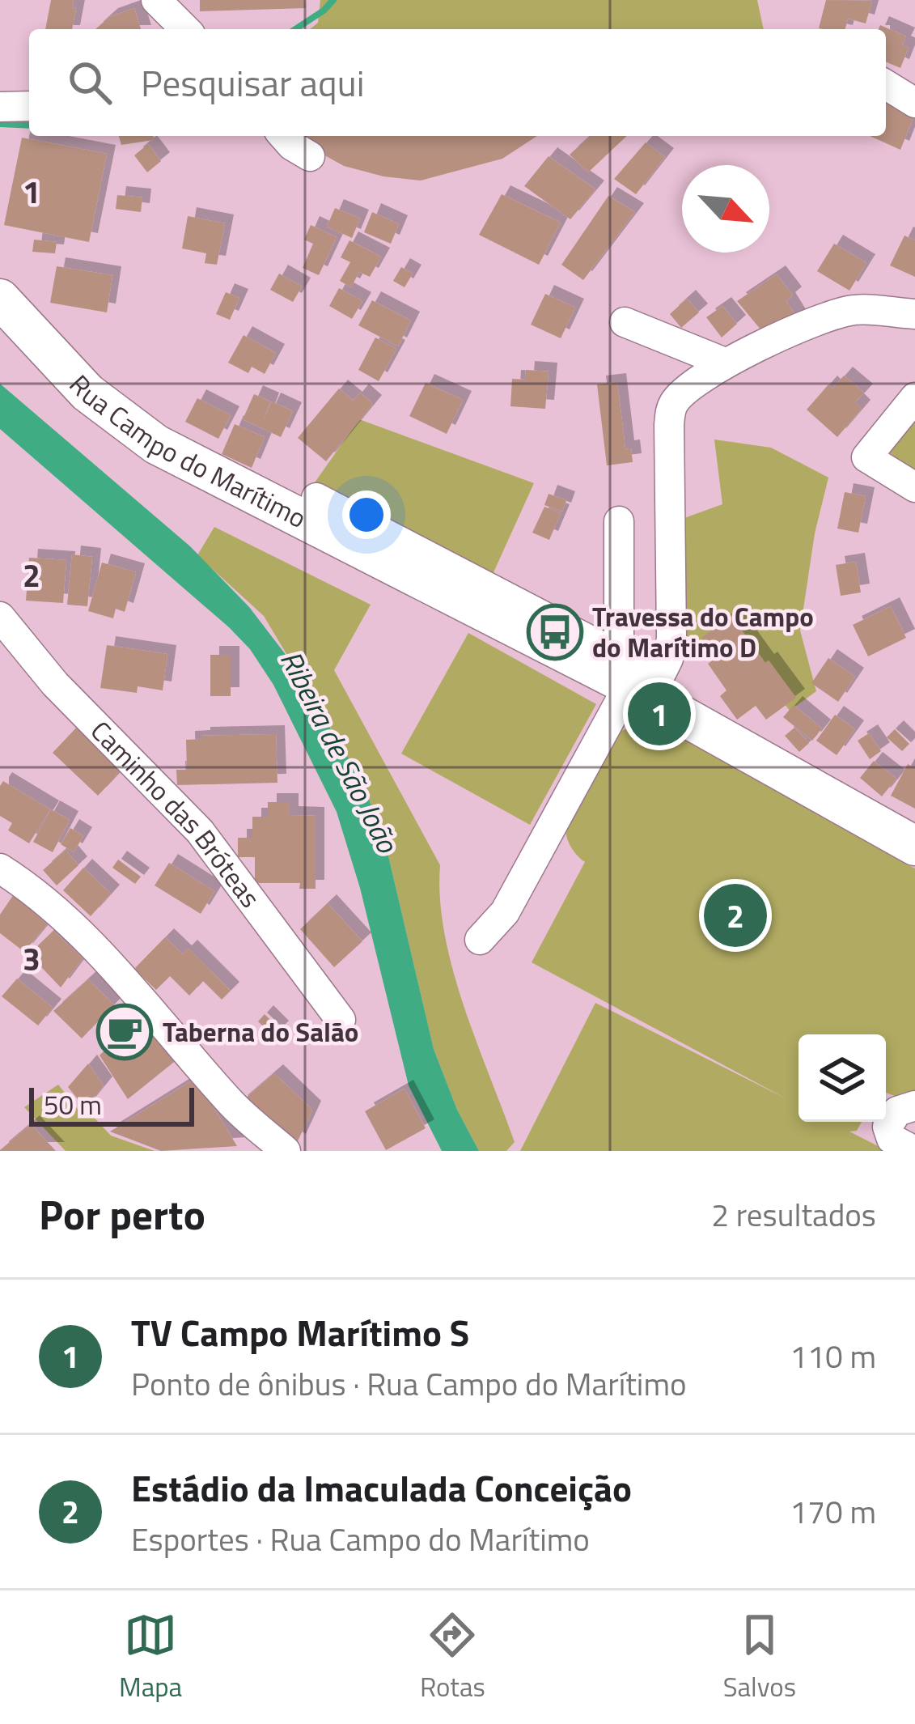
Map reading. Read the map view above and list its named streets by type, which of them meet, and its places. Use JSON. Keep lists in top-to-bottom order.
{
  "streets": {
    "main road": ["Rua Campo do Marítimo"],
    "street": ["Caminho das Bróteas"]
  },
  "water": ["Ribeira de São João"],
  "places": {
    "bus stop": ["Travessa do Campo do Marítimo D"],
    "cafe": ["Taberna do Salão"]
  },
  "scale_bar": "50 m",
  "north": "bottom right",
  "page": {
    "search": "Pesquisar aqui",
    "pins": ["1", "2"],
    "scale": "50 m",
    "heading": ["Por perto", "2 resultados"],
    "list": [
      {
        "mark": "1",
        "name": "TV Campo Marítimo S",
        "note": "Ponto de ônibus · Rua Campo do Marítimo",
        "value": "110 m"
      },
      {
        "mark": "2",
        "name": "Estádio da Imaculada Conceição",
        "note": "Esportes · Rua Campo do Marítimo",
        "value": "170 m"
      }
    ],
    "nav": ["Mapa", "Rotas", "Salvos"]
  },
  "grid": {
    "rows": ["1", "2", "3"]
  }
}
